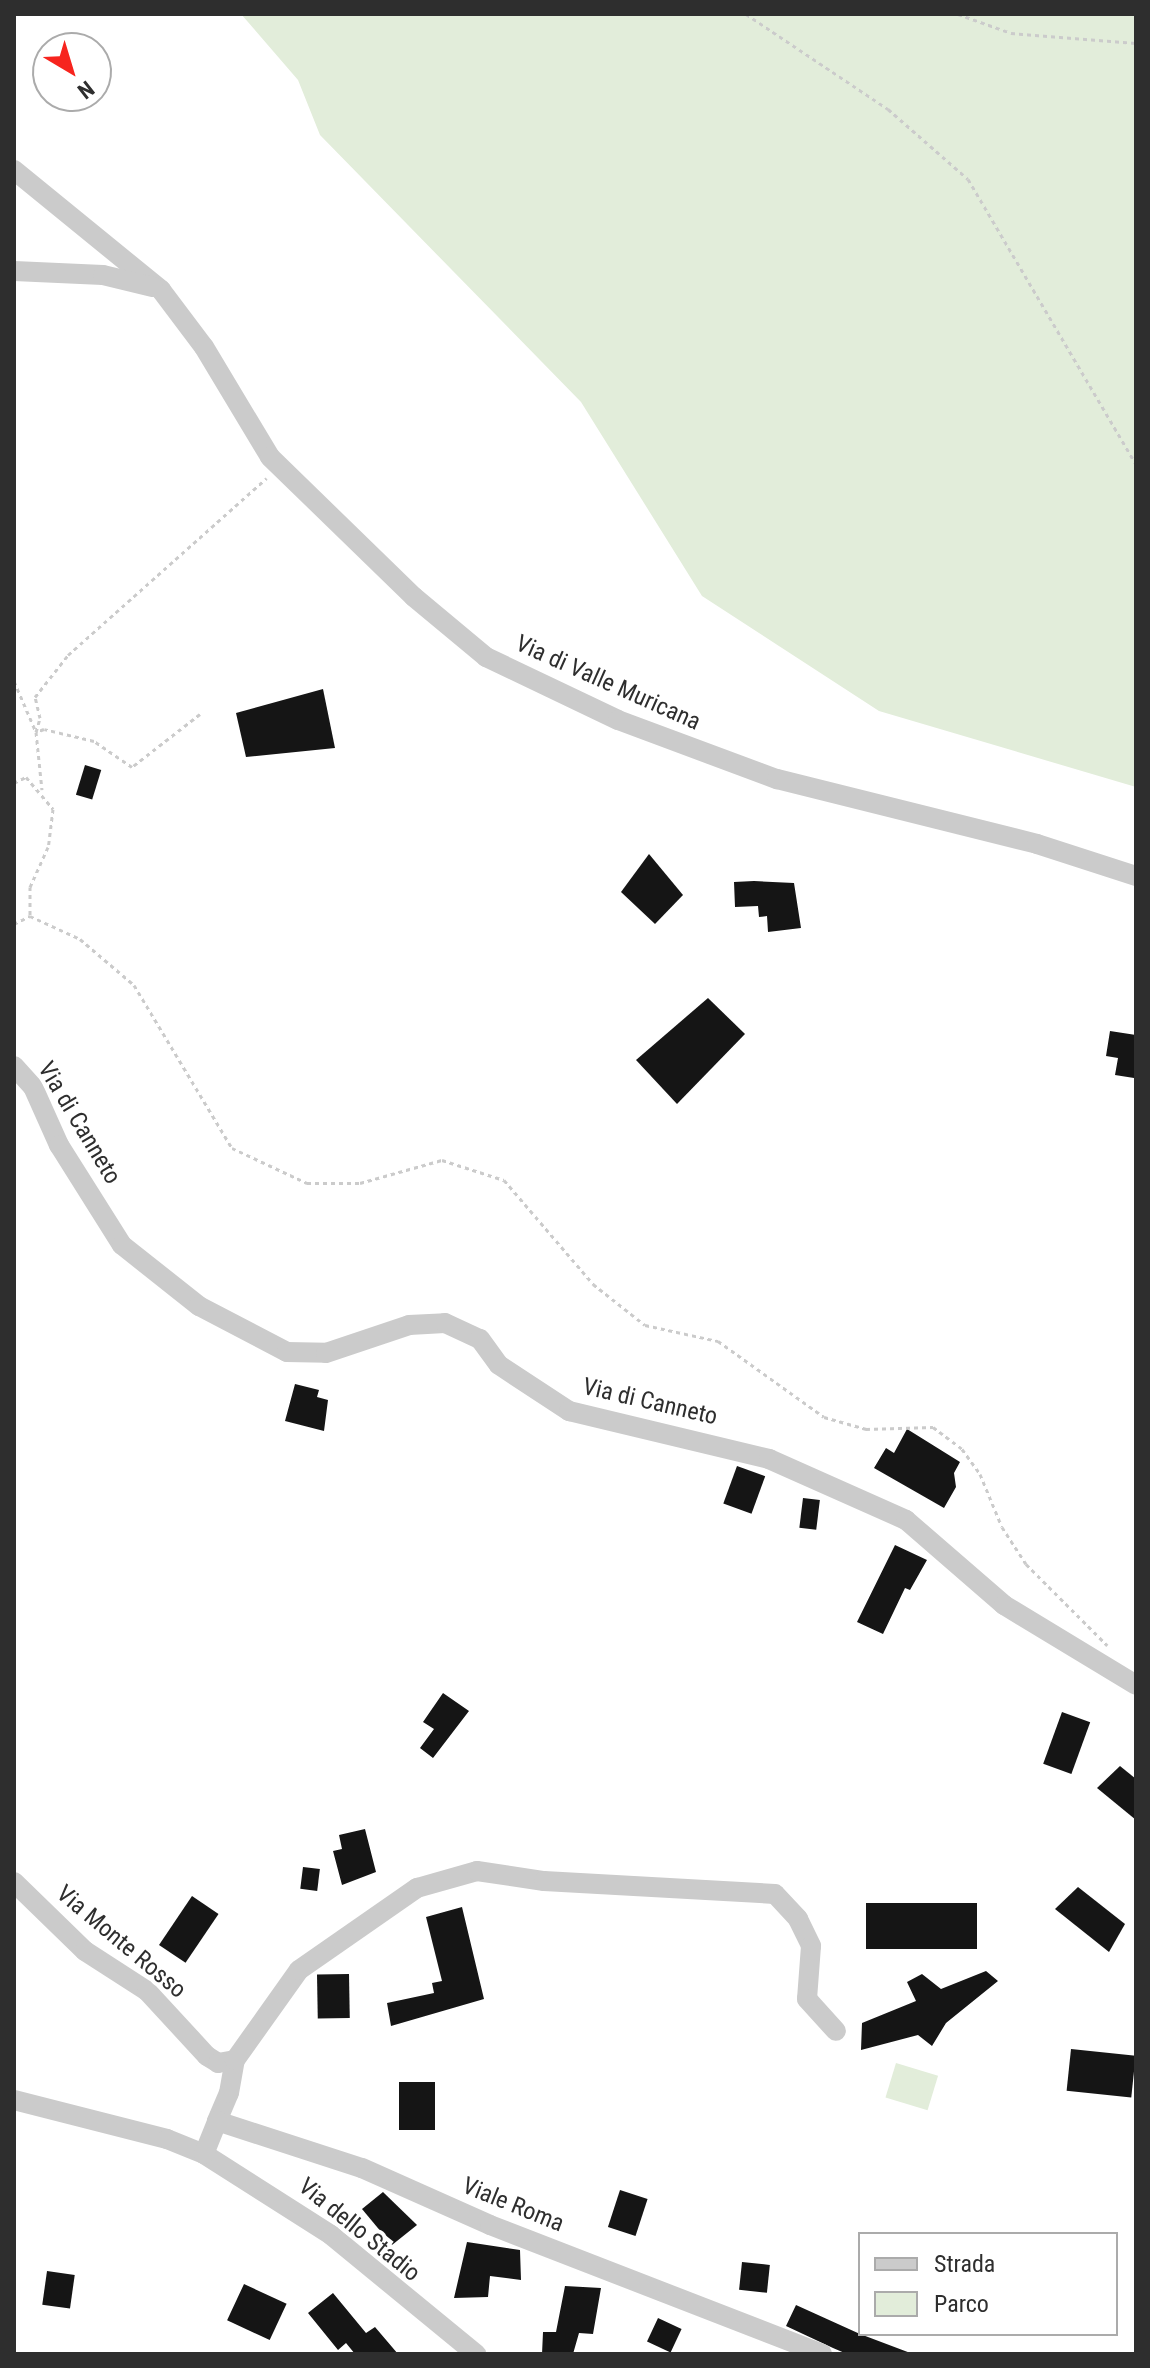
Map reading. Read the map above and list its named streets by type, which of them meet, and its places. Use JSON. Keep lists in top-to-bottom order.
{
  "streets": {
    "street": [
      "Via di Valle Muricana",
      "Via di Canneto",
      "Via Monte Rosso",
      "Viale Roma",
      "Via dello Stadio"
    ]
  },
  "legend": ["Strada", "Parco"],
  "north": "bottom right"
}
